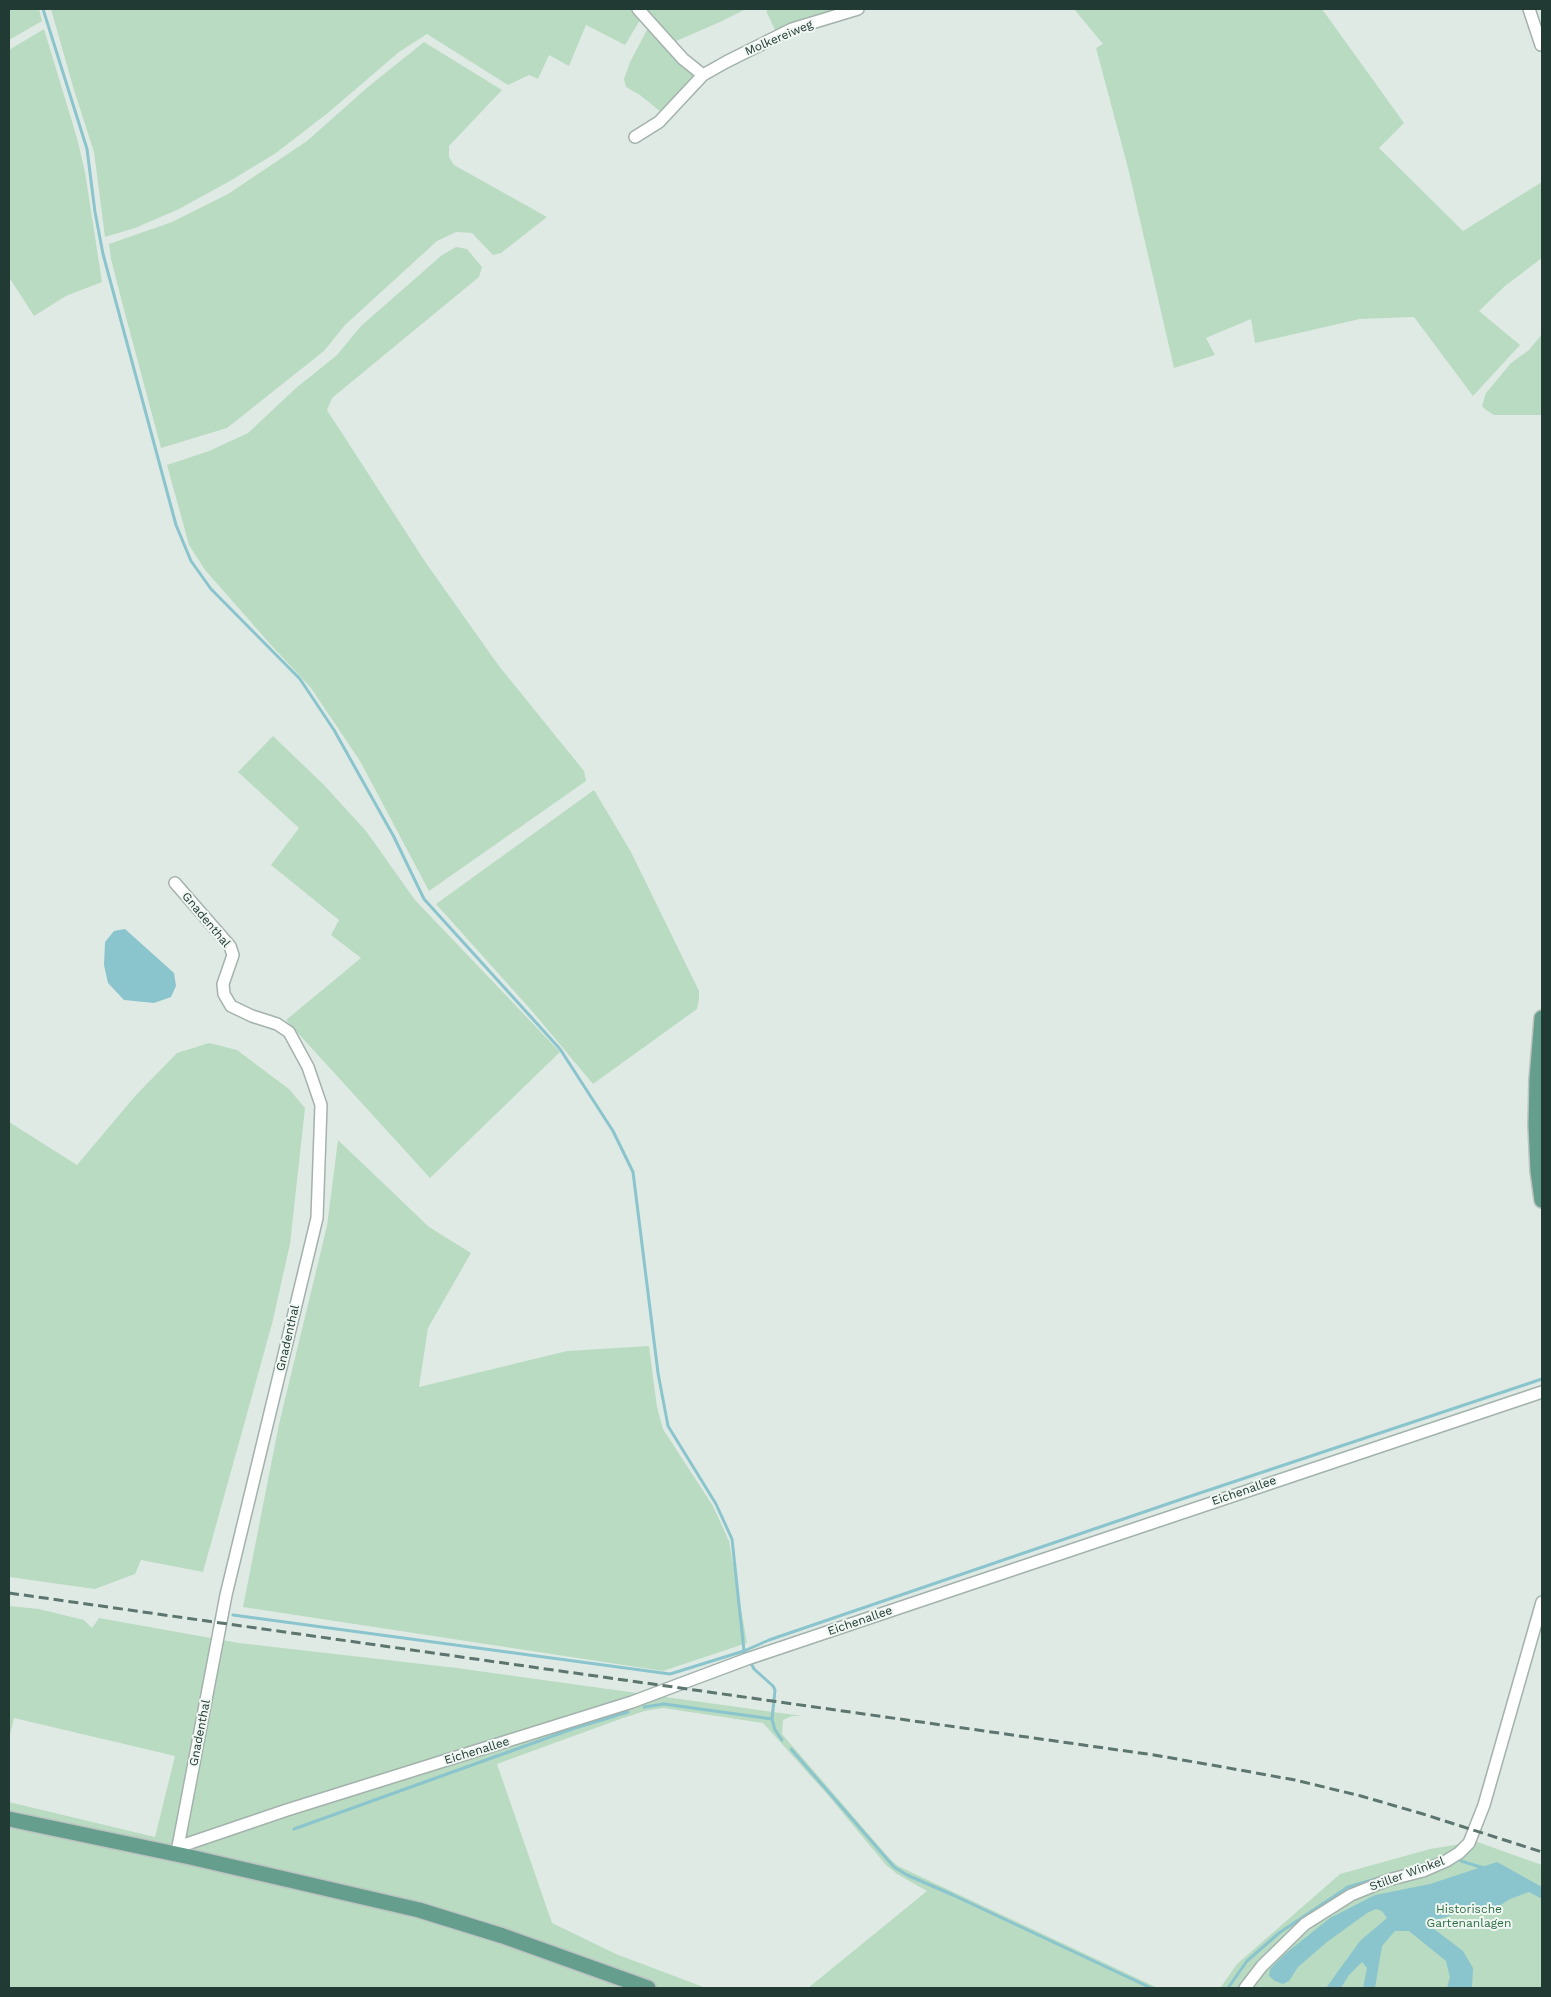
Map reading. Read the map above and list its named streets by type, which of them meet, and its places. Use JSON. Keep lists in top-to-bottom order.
{
  "streets": {
    "street": [
      "Molkereiweg",
      "Gnadenthal",
      "Eichenallee",
      "Stiller Winkel"
    ]
  },
  "crossings": [
    ["Gnadenthal", "Eichenallee"]
  ],
  "parks": ["Historische Gartenanlagen"]
}
